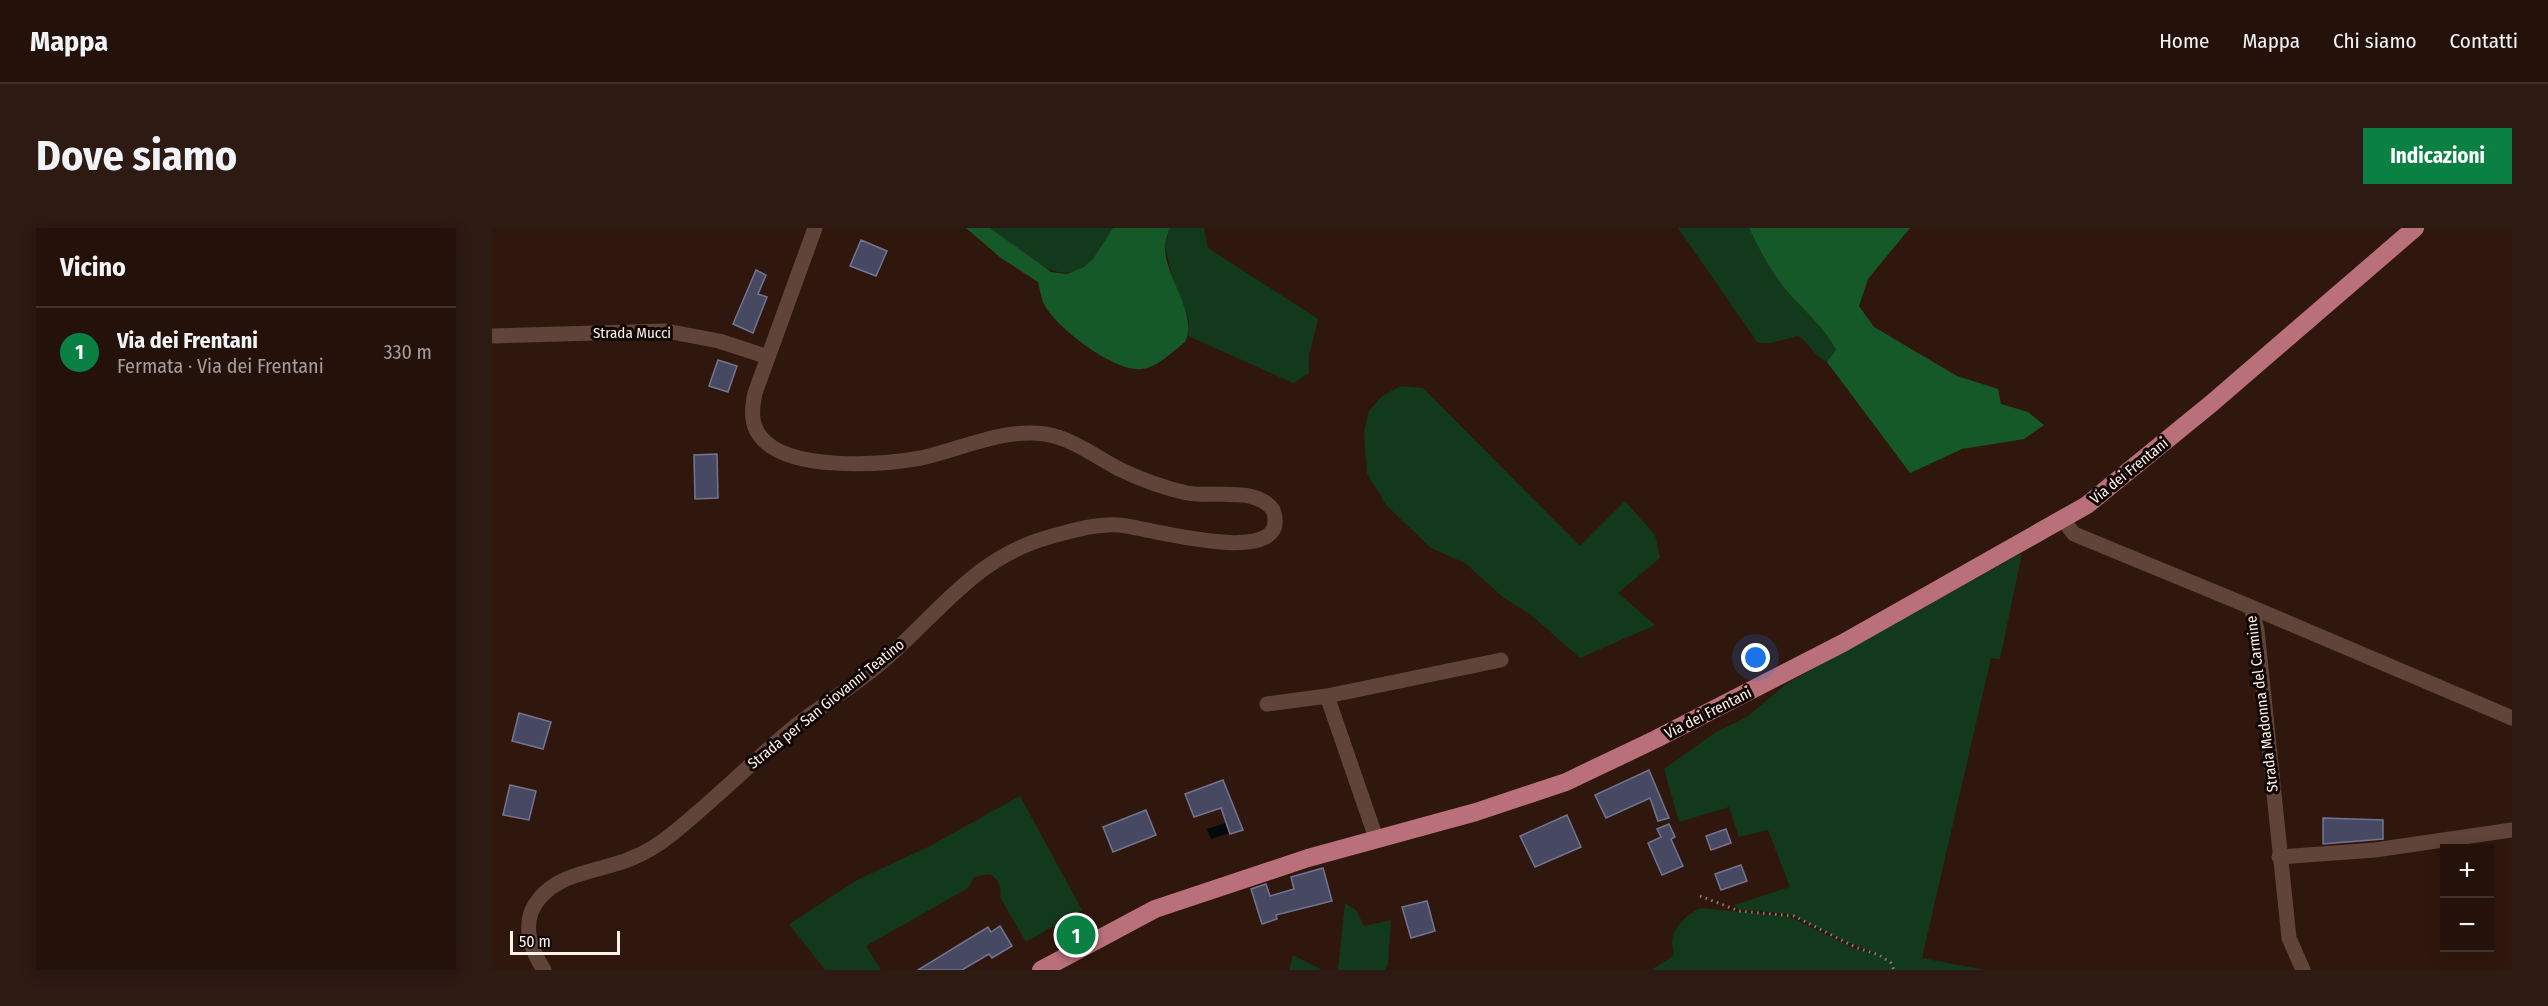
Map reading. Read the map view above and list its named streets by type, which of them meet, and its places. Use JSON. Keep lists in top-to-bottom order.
{
  "streets": {
    "main road": ["Via dei Frentani"],
    "street": ["Strada Mucci", "Strada per San Giovanni Teatino", "Strada Madonna del Carmine"]
  },
  "crossings": [
    ["Strada Mucci", "Strada per San Giovanni Teatino"],
    ["Via dei Frentani", "Strada Madonna del Carmine"]
  ],
  "scale_bar": "50 m",
  "page": {
    "header": "Mappa",
    "nav": [
      "Home",
      "Mappa",
      "Chi siamo",
      "Contatti"
    ],
    "buttons": "Indicazioni",
    "title": "Dove siamo",
    "heading": "Vicino",
    "list": [
      {
        "mark": "1",
        "name": "Via dei Frentani",
        "note": "Fermata · Via dei Frentani",
        "value": "330 m"
      }
    ],
    "map_buttons": ["+", "−"],
    "pins": "1",
    "scale": "50 m"
  }
}
